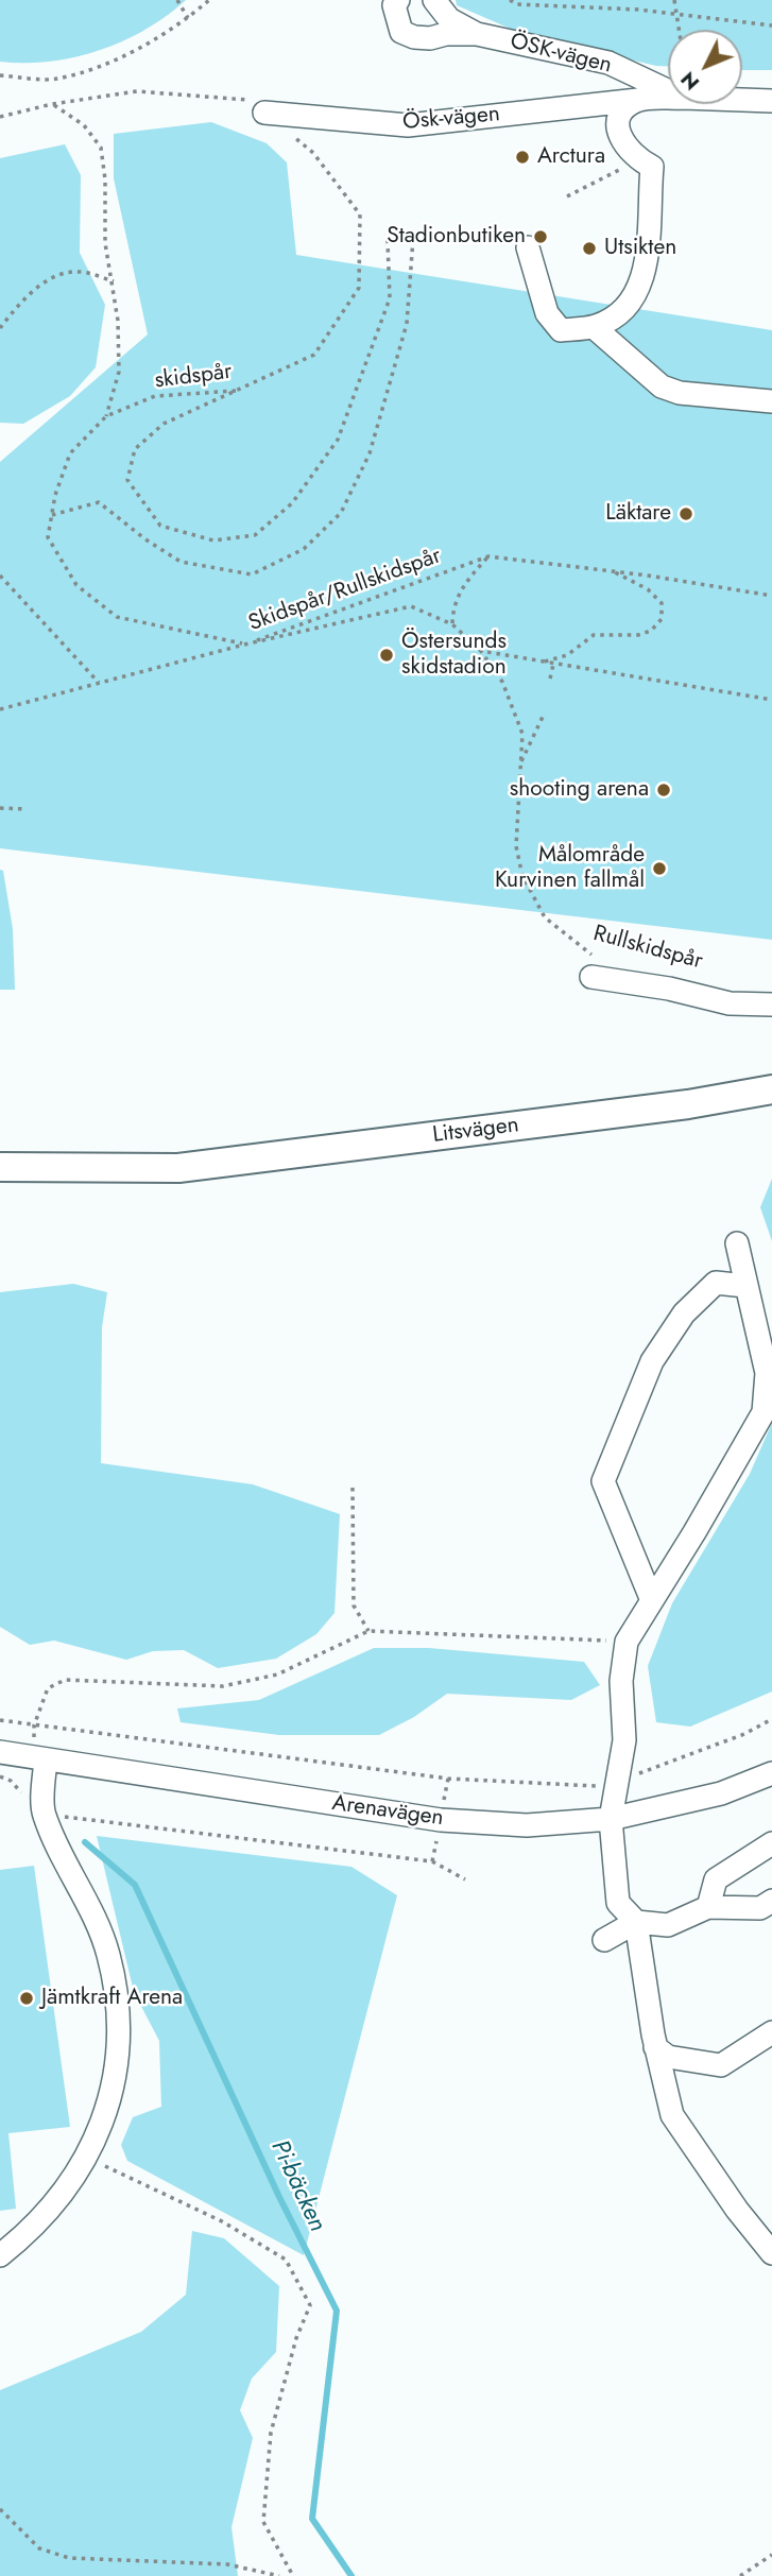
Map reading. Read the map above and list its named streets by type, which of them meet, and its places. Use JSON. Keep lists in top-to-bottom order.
{
  "streets": {
    "main road": ["Litsvägen"],
    "street": ["ÖSK-vägen", "Ösk-vägen", "Arenavägen"],
    "path": ["skidspår", "Skidspår/Rullskidspår", "Rullskidspår"]
  },
  "crossings": [
    ["Ösk-vägen", "skidspår"],
    ["skidspår", "Skidspår/Rullskidspår"],
    ["Skidspår/Rullskidspår", "Rullskidspår"]
  ],
  "water": ["Pi-bäcken"],
  "places": [
    "Arctura",
    "Stadionbutiken",
    "Utsikten",
    "Läktare",
    "Östersunds skidstadion",
    "shooting arena",
    "Målområde Kurvinen fallmål",
    "Jämtkraft Arena"
  ],
  "north": "bottom left"
}
